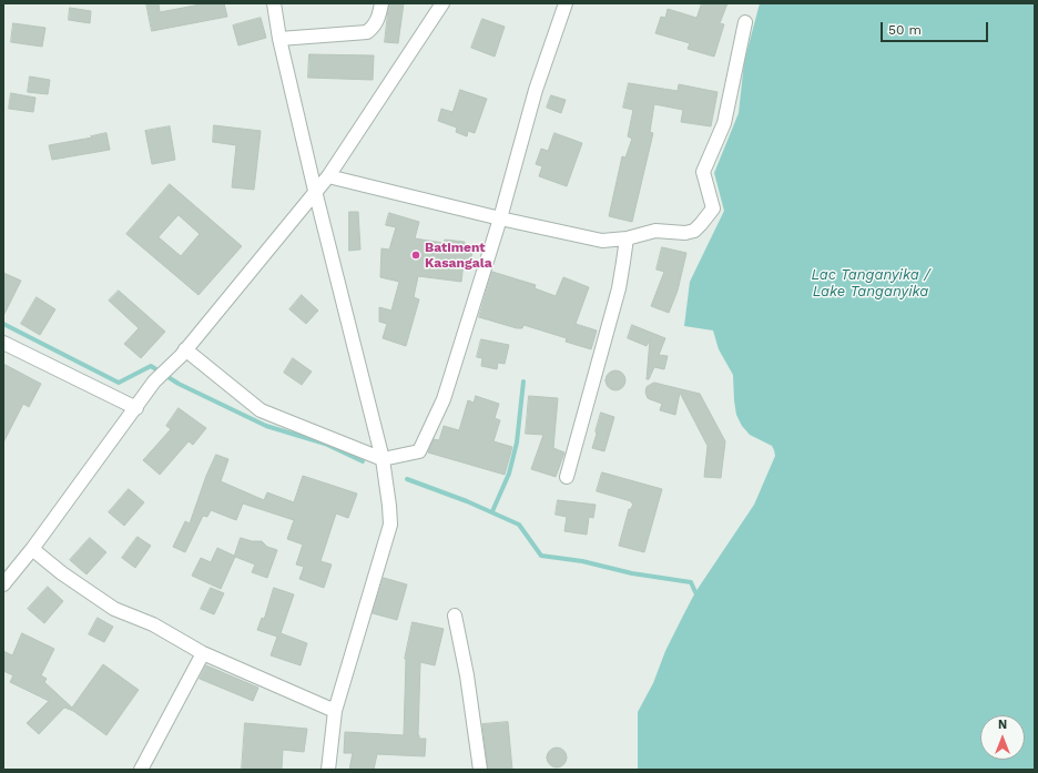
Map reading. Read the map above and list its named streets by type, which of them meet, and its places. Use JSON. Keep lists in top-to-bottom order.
{
  "water": ["Lac Tanganyika / Lake Tanganyika"],
  "places": ["Batiment Kasangala"],
  "scale_bar": "50 m",
  "north": "top"
}
